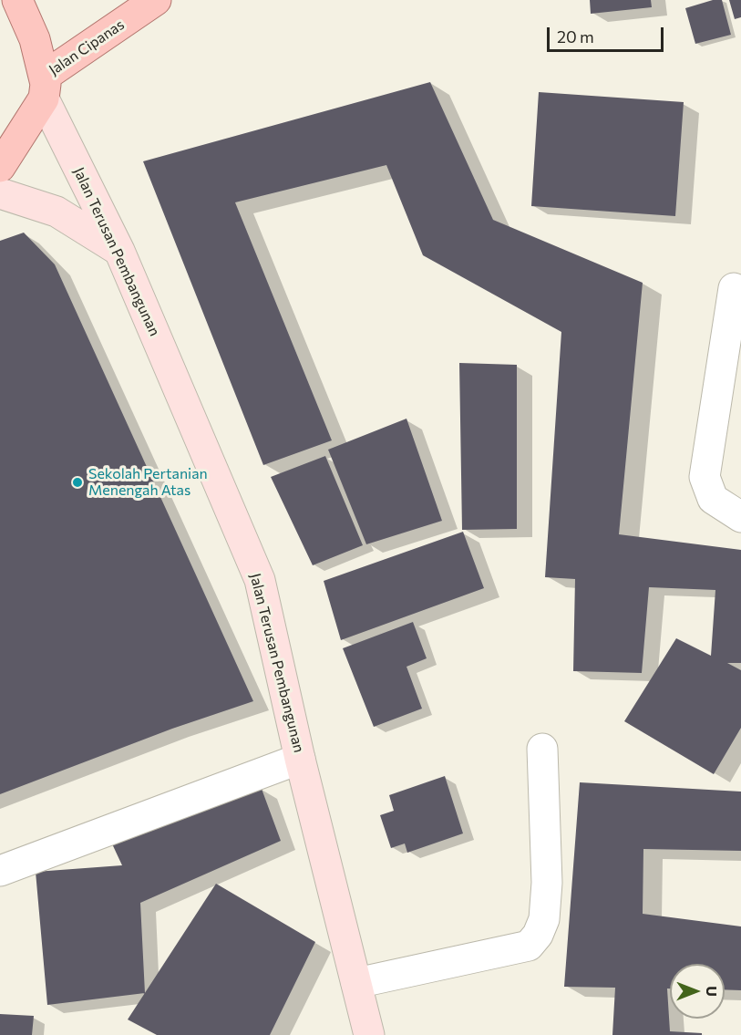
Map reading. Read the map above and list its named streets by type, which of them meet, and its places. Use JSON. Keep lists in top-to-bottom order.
{
  "streets": {
    "main road": ["Jalan Cipanas"],
    "street": ["Jalan Terusan Pembangunan"]
  },
  "crossings": [
    ["Jalan Cipanas", "Jalan Terusan Pembangunan"]
  ],
  "places": ["Sekolah Pertanian Menengah Atas"],
  "scale_bar": "20 m",
  "north": "right"
}
